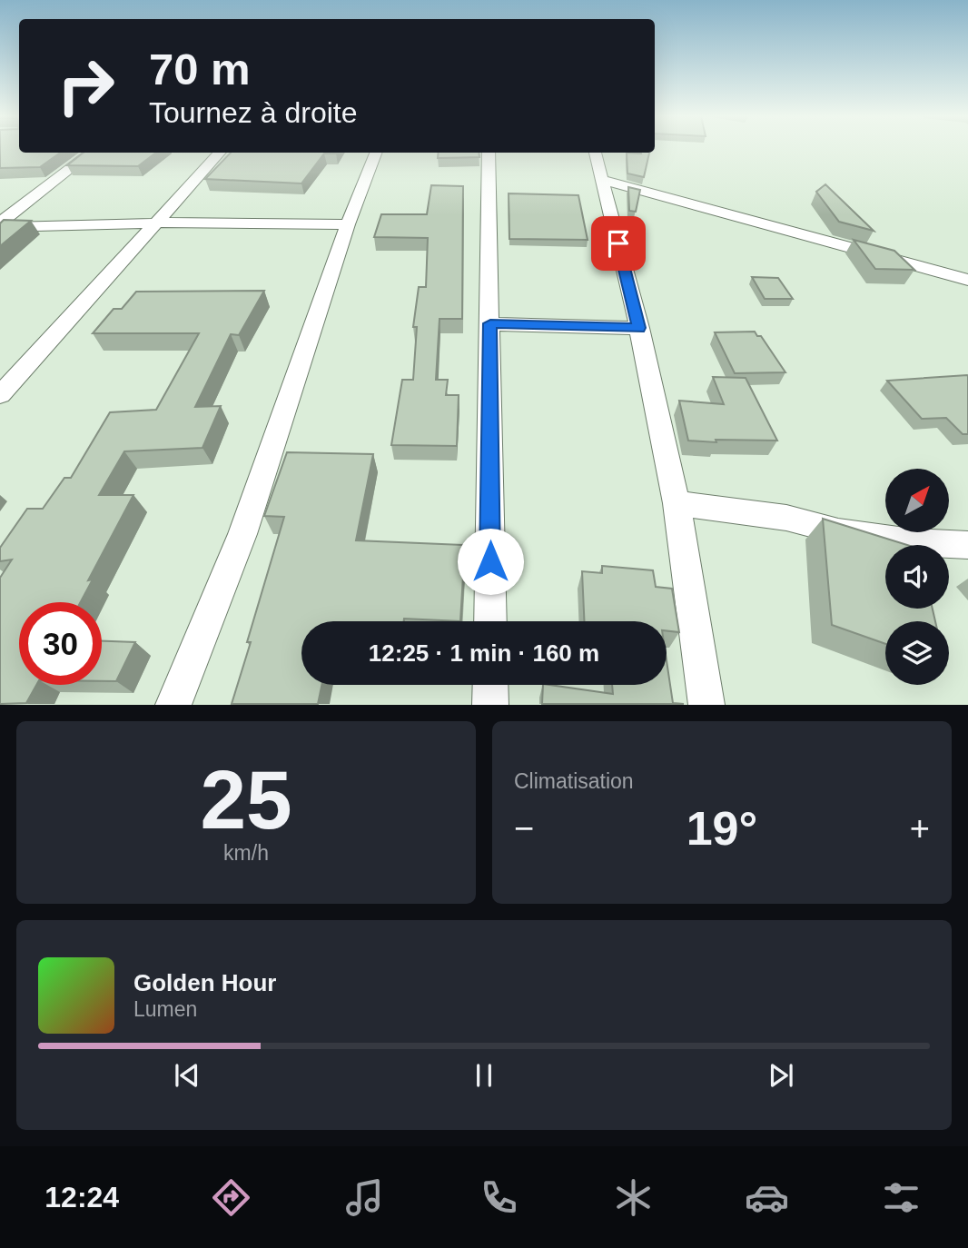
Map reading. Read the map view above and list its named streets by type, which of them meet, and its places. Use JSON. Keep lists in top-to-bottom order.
{
  "north": "top right",
  "page": {
    "turn": ["70 m", "Tournez à droite"],
    "limit": "30",
    "trip": "12:25 · 1 min · 160 m",
    "tile": [
      ["25", "km/h"],
      "Climatisation"
    ],
    "heat": ["−", "19°", "+"],
    "song": ["Golden Hour", "Lumen"],
    "tabs": "12:24"
  }
}
